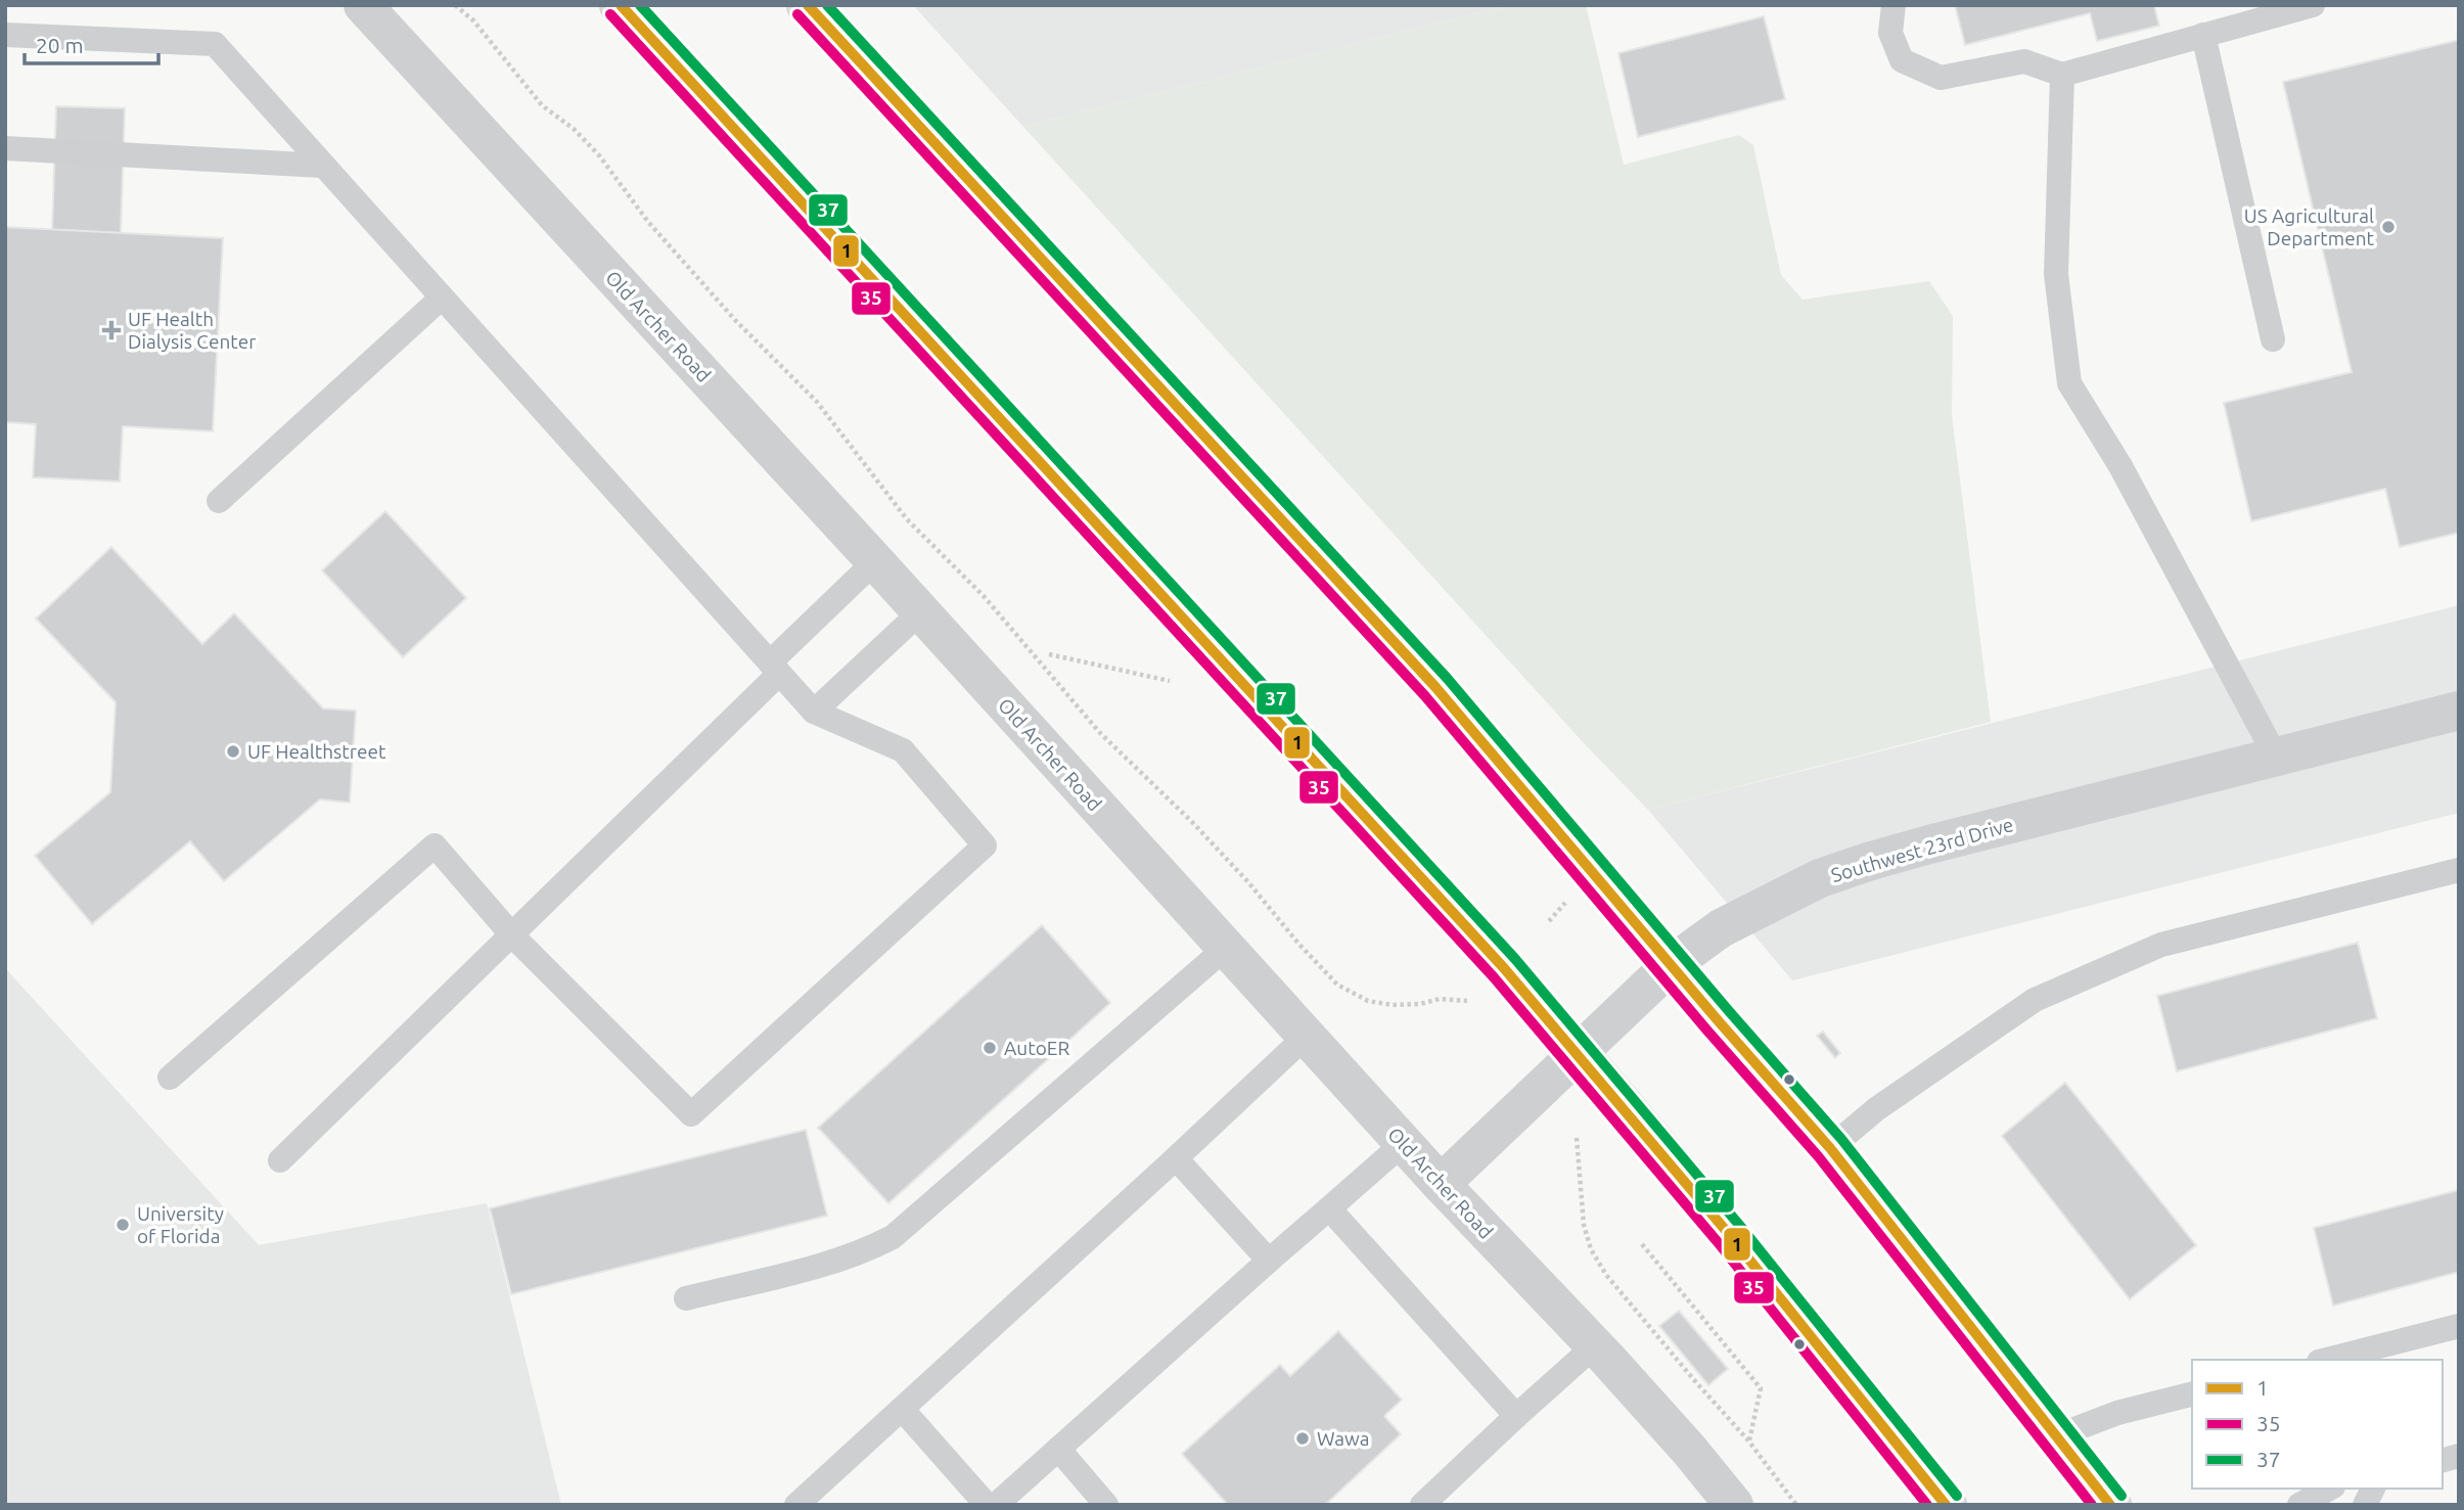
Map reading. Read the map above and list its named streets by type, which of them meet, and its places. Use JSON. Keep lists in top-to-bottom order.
{
  "streets": {
    "street": ["Old Archer Road", "Southwest 23rd Drive"]
  },
  "crossings": [
    ["Old Archer Road", "Southwest 23rd Drive"]
  ],
  "places": {
    "other": [
      "US Agricultural Department",
      "UF Healthstreet",
      "AutoER",
      "University of Florida",
      "Wawa"
    ],
    "health": ["UF Health Dialysis Center"]
  },
  "lines": ["transit line 1", "transit line 37", "transit line 35"],
  "legend": ["1", "35", "37"],
  "scale_bar": "20 m"
}
